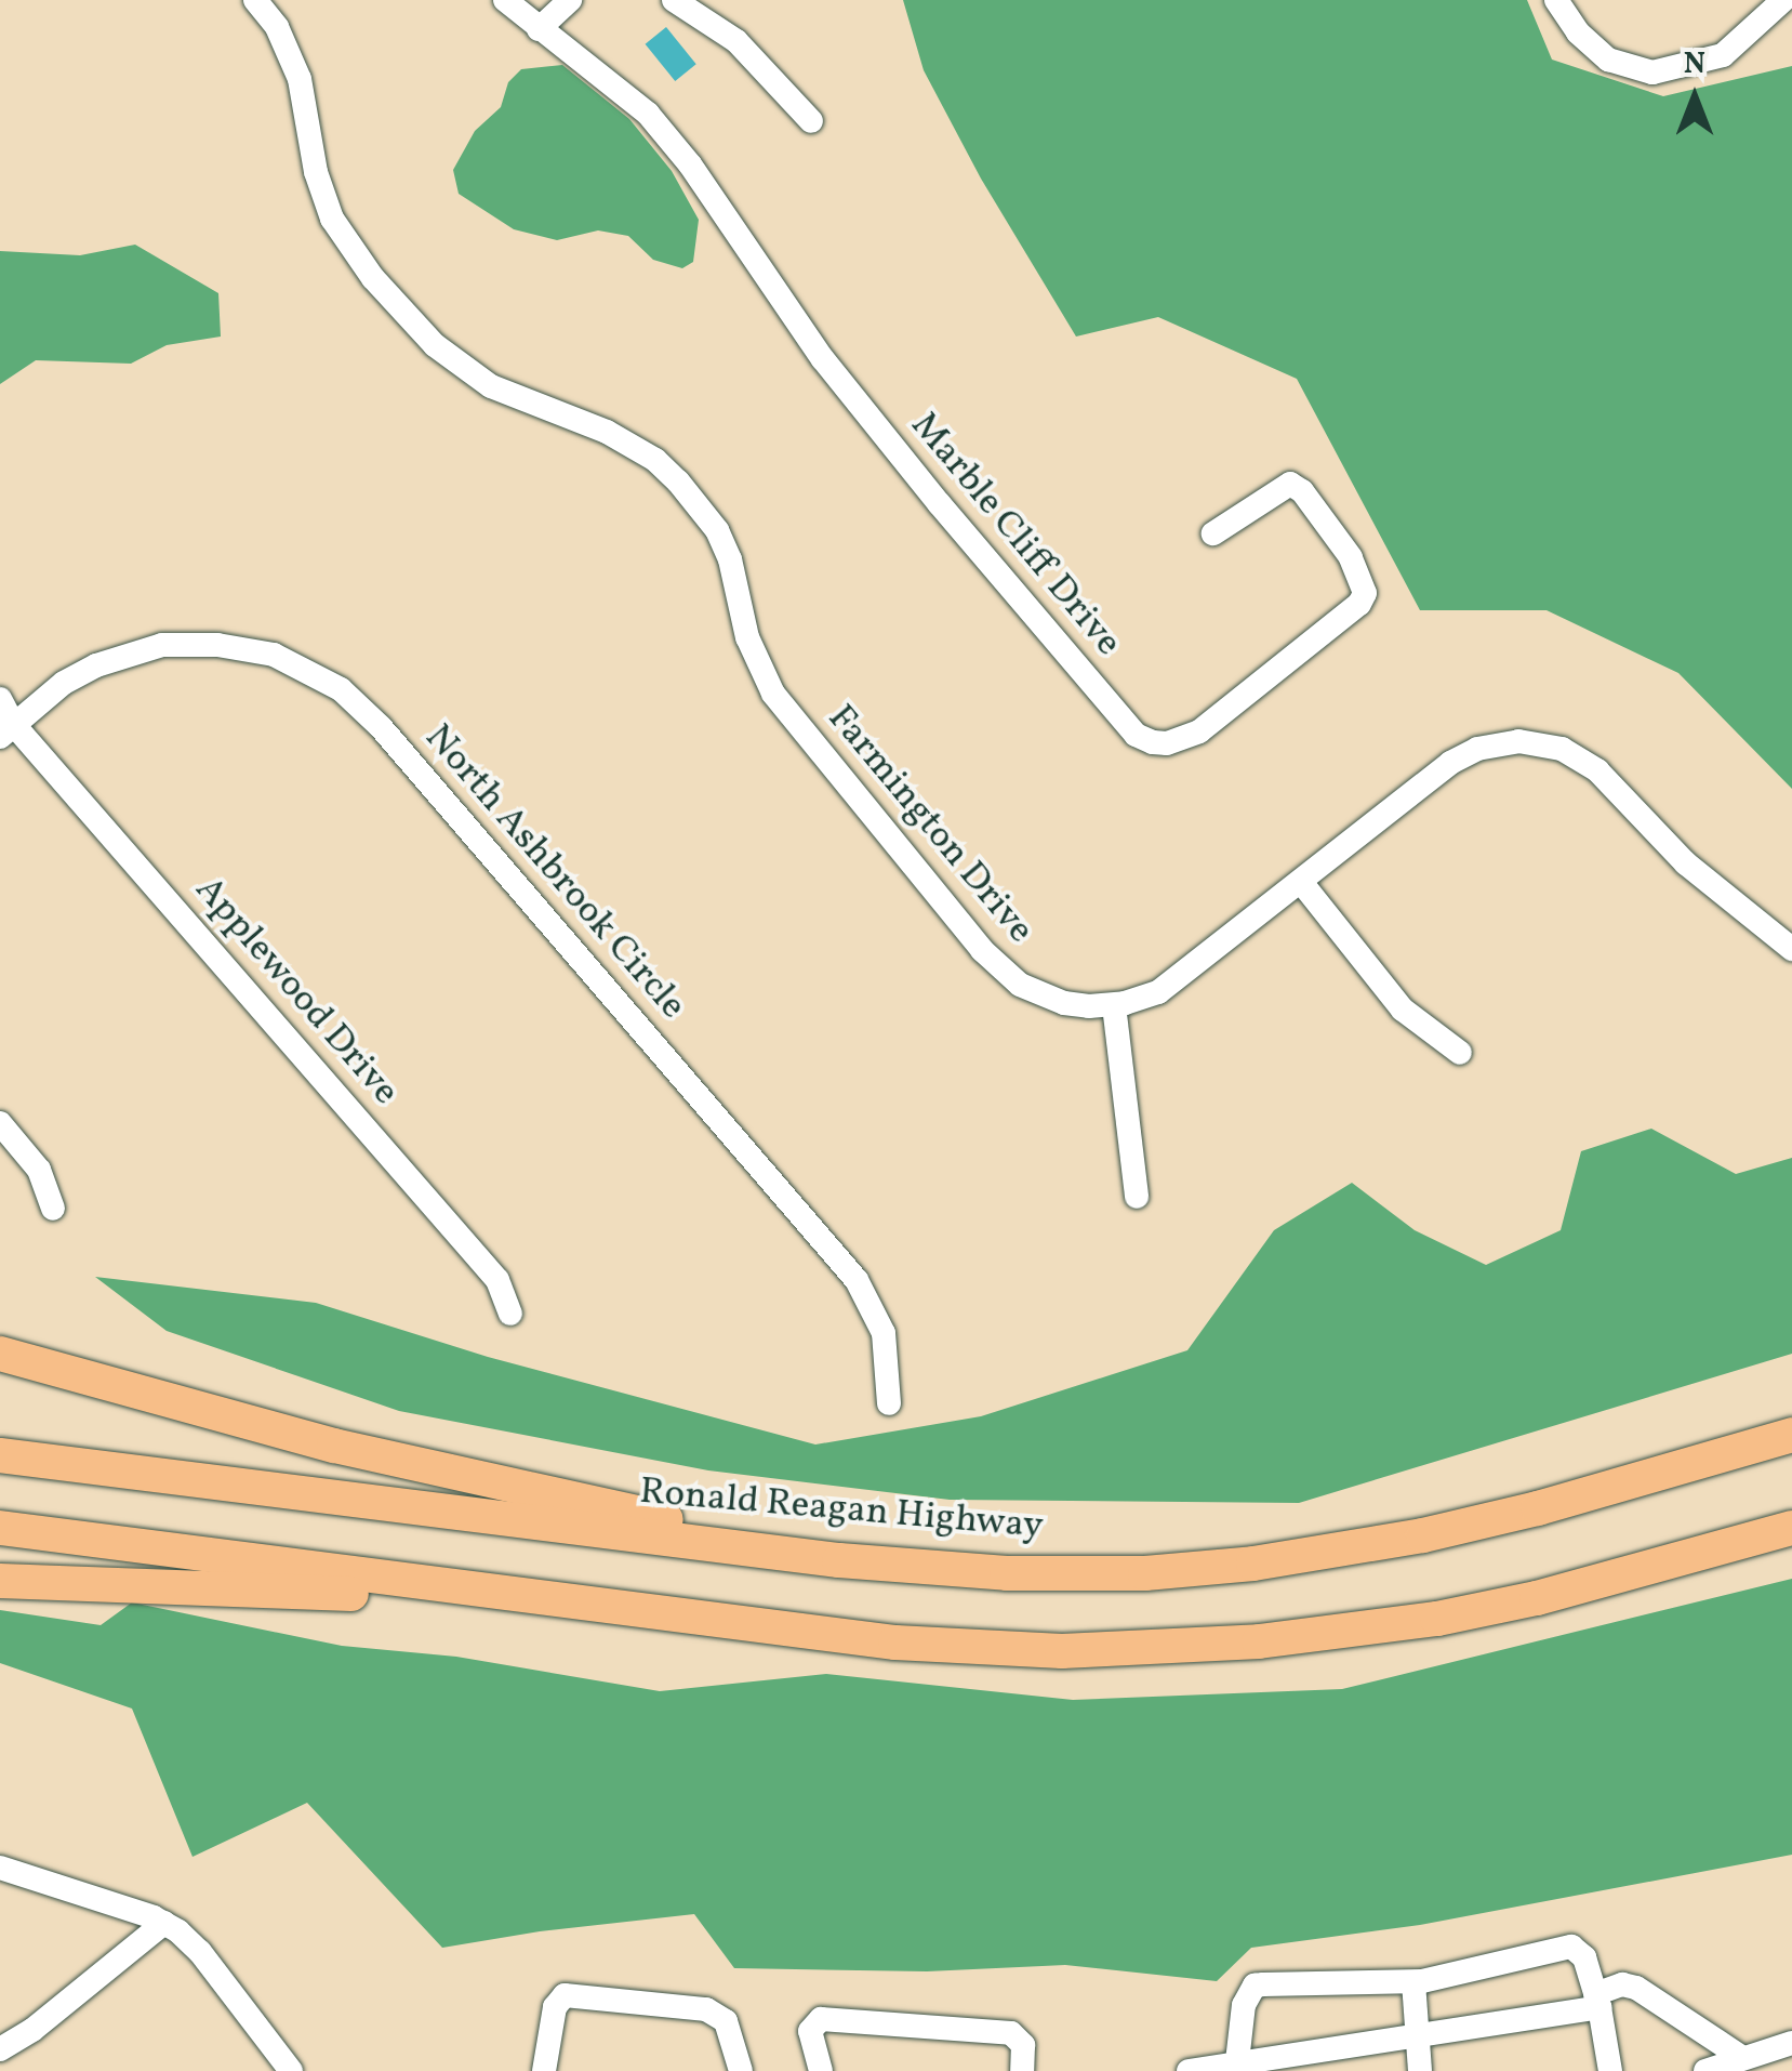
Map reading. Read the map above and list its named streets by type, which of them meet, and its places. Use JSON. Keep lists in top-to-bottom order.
{
  "streets": {
    "highway": ["Ronald Reagan Highway"],
    "street": [
      "Marble Cliff Drive",
      "Farmington Drive",
      "North Ashbrook Circle",
      "Applewood Drive"
    ]
  },
  "crossings": [
    ["North Ashbrook Circle", "Applewood Drive"]
  ],
  "north": "top"
}
